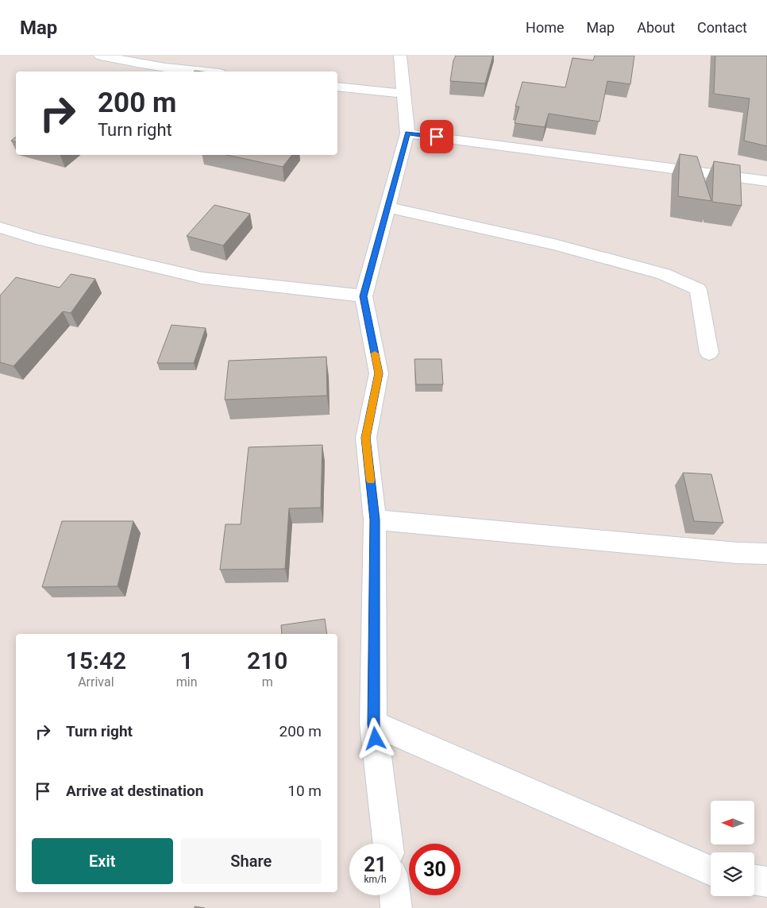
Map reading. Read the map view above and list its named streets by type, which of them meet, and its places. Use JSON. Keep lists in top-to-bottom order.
{
  "north": "left",
  "page": {
    "header": "Map",
    "nav": [
      "Home",
      "Map",
      "About",
      "Contact"
    ],
    "turn": ["200 m", "Turn right"],
    "eta": [
      "15:42",
      "Arrival",
      "1",
      "min",
      "210",
      "m"
    ],
    "list": [
      {
        "name": "Turn right",
        "value": "200 m"
      },
      {
        "name": "Arrive at destination",
        "value": "10 m"
      }
    ],
    "buttons": ["Exit", "Share"],
    "speed": "21 km/h",
    "limit": "30"
  }
}
